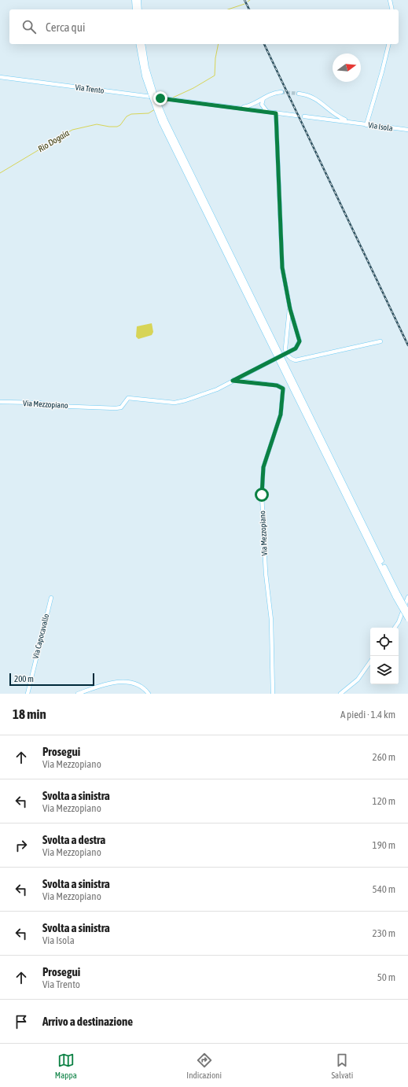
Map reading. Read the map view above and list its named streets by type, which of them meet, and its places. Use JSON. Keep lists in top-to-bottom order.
{
  "streets": {
    "street": [
      "Via Trento",
      "Via Isola",
      "Via Mezzopiano",
      "Via Capocavallo"
    ]
  },
  "water": ["Rio Dogaia"],
  "scale_bar": "200 m",
  "north": "right",
  "page": {
    "search": "Cerca qui",
    "scale": "200 m",
    "heading": ["18 min", "A piedi · 1.4 km"],
    "list": [
      ["Prosegui", "Via Mezzopiano", "260 m"],
      ["Svolta a sinistra", "Via Mezzopiano", "120 m"],
      ["Svolta a destra", "Via Mezzopiano", "190 m"],
      ["Svolta a sinistra", "Via Mezzopiano", "540 m"],
      ["Svolta a sinistra", "Via Isola", "230 m"],
      ["Prosegui", "Via Trento", "50 m"],
      "Arrivo a destinazione"
    ],
    "nav": ["Mappa", "Indicazioni", "Salvati"]
  }
}
